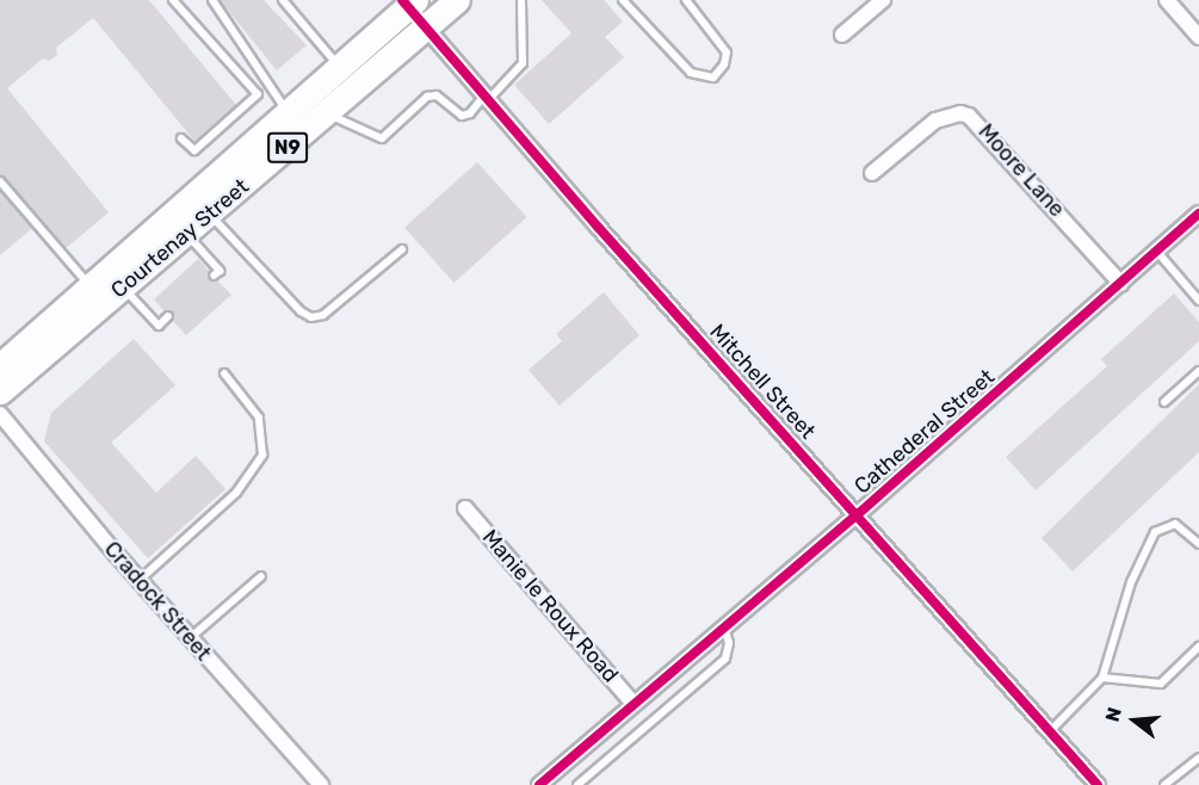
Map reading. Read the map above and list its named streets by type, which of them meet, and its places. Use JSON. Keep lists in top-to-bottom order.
{
  "streets": {
    "highway": ["N9", "Courtenay Street"],
    "street": [
      "Moore Lane",
      "Mitchell Street",
      "Cathederal Street",
      "Cradock Street",
      "Manie le Roux Road"
    ]
  },
  "crossings": [
    ["Moore Lane", "Cathederal Street"],
    ["Courtenay Street", "Mitchell Street"],
    ["Mitchell Street", "Cathederal Street"],
    ["Cathederal Street", "Manie le Roux Road"]
  ],
  "north": "left"
}
